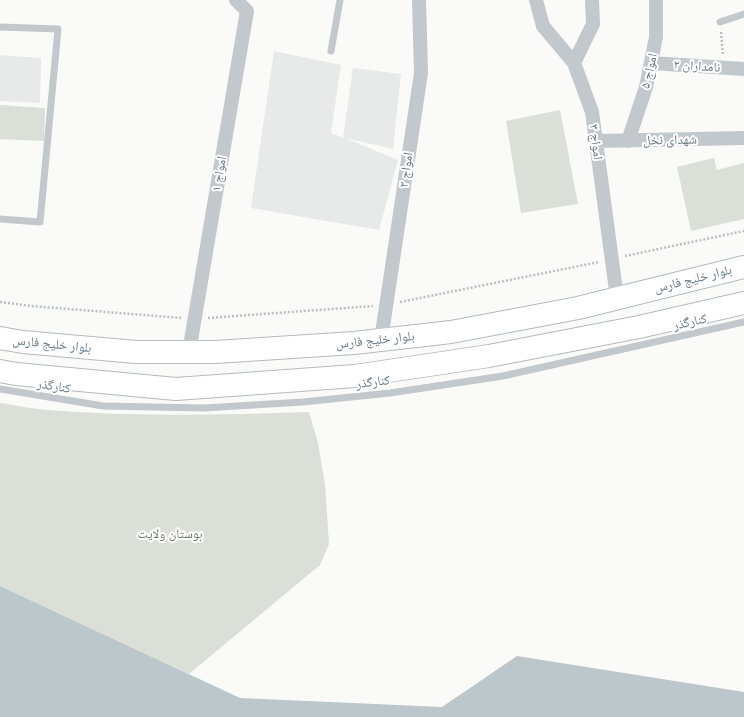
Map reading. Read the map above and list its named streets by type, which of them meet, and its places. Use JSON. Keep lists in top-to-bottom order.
{
  "streets": {
    "main road": ["بلوار خلیج فارس"],
    "street": [
      "نامداران ۲",
      "امواج ۵",
      "شهدای نخل",
      "امواج ۳",
      "امواج ۲",
      "امواج ۱"
    ],
    "lane": ["کنارگذر"]
  },
  "crossings": [
    ["نامداران ۲", "امواج ۵"],
    ["امواج ۵", "شهدای نخل"],
    ["شهدای نخل", "امواج ۳"],
    ["امواج ۳", "بلوار خلیج فارس"],
    ["امواج ۲", "بلوار خلیج فارس"],
    ["امواج ۱", "بلوار خلیج فارس"]
  ],
  "parks": ["بوستان ولایت"]
}
